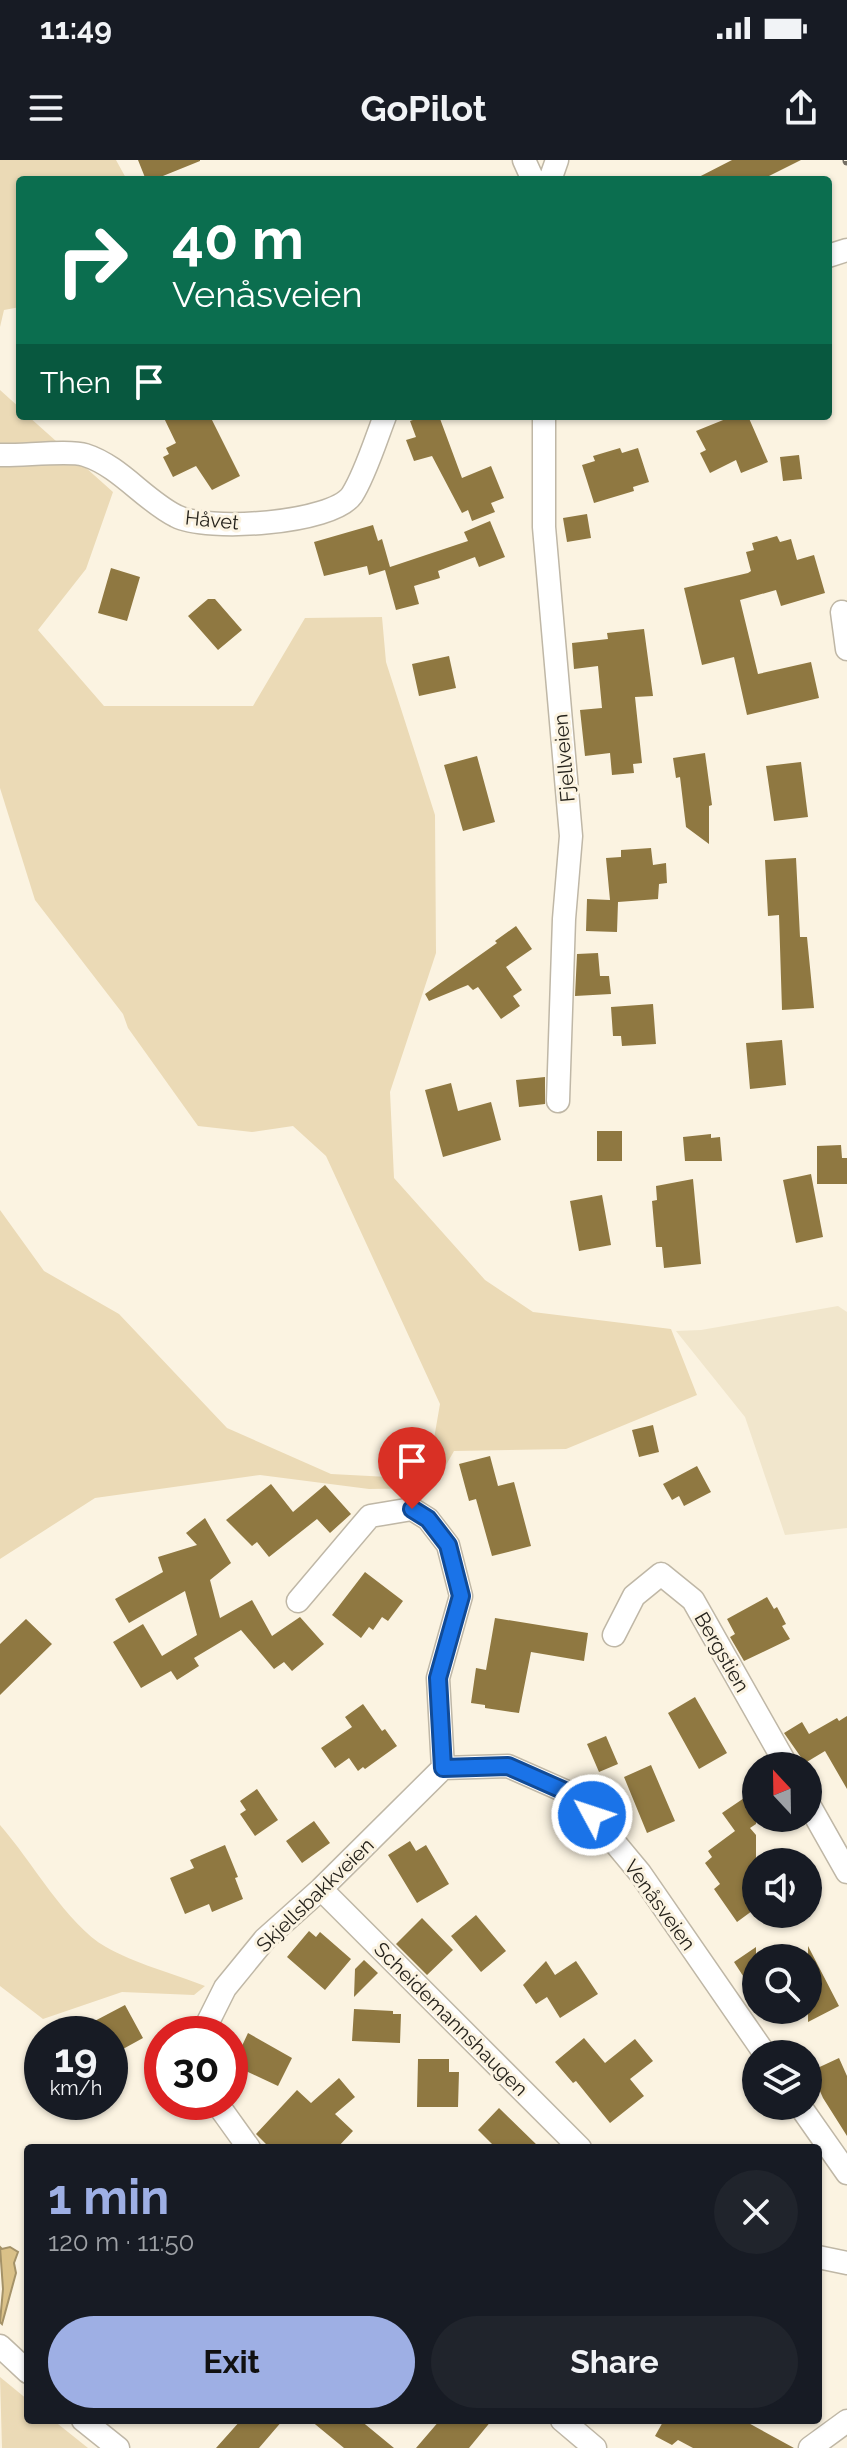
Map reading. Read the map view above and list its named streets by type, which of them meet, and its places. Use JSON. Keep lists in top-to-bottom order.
{
  "streets": {
    "street": [
      "Håvet",
      "Fjellveien",
      "Bergstien",
      "Skjellsbakkveien",
      "Venåsveien",
      "Scheidemannshaugen"
    ]
  },
  "crossings": [
    ["Skjellsbakkveien", "Venåsveien"],
    ["Skjellsbakkveien", "Scheidemannshaugen"]
  ],
  "north": "top",
  "page": {
    "status": "11:49",
    "header": "GoPilot",
    "turn": ["40 m", "Venåsveien"],
    "then": "Then",
    "speed": "19 km/h",
    "limit": "30",
    "heading": ["1 min", "120 m · 11:50"],
    "buttons": ["Exit", "Share"]
  }
}
